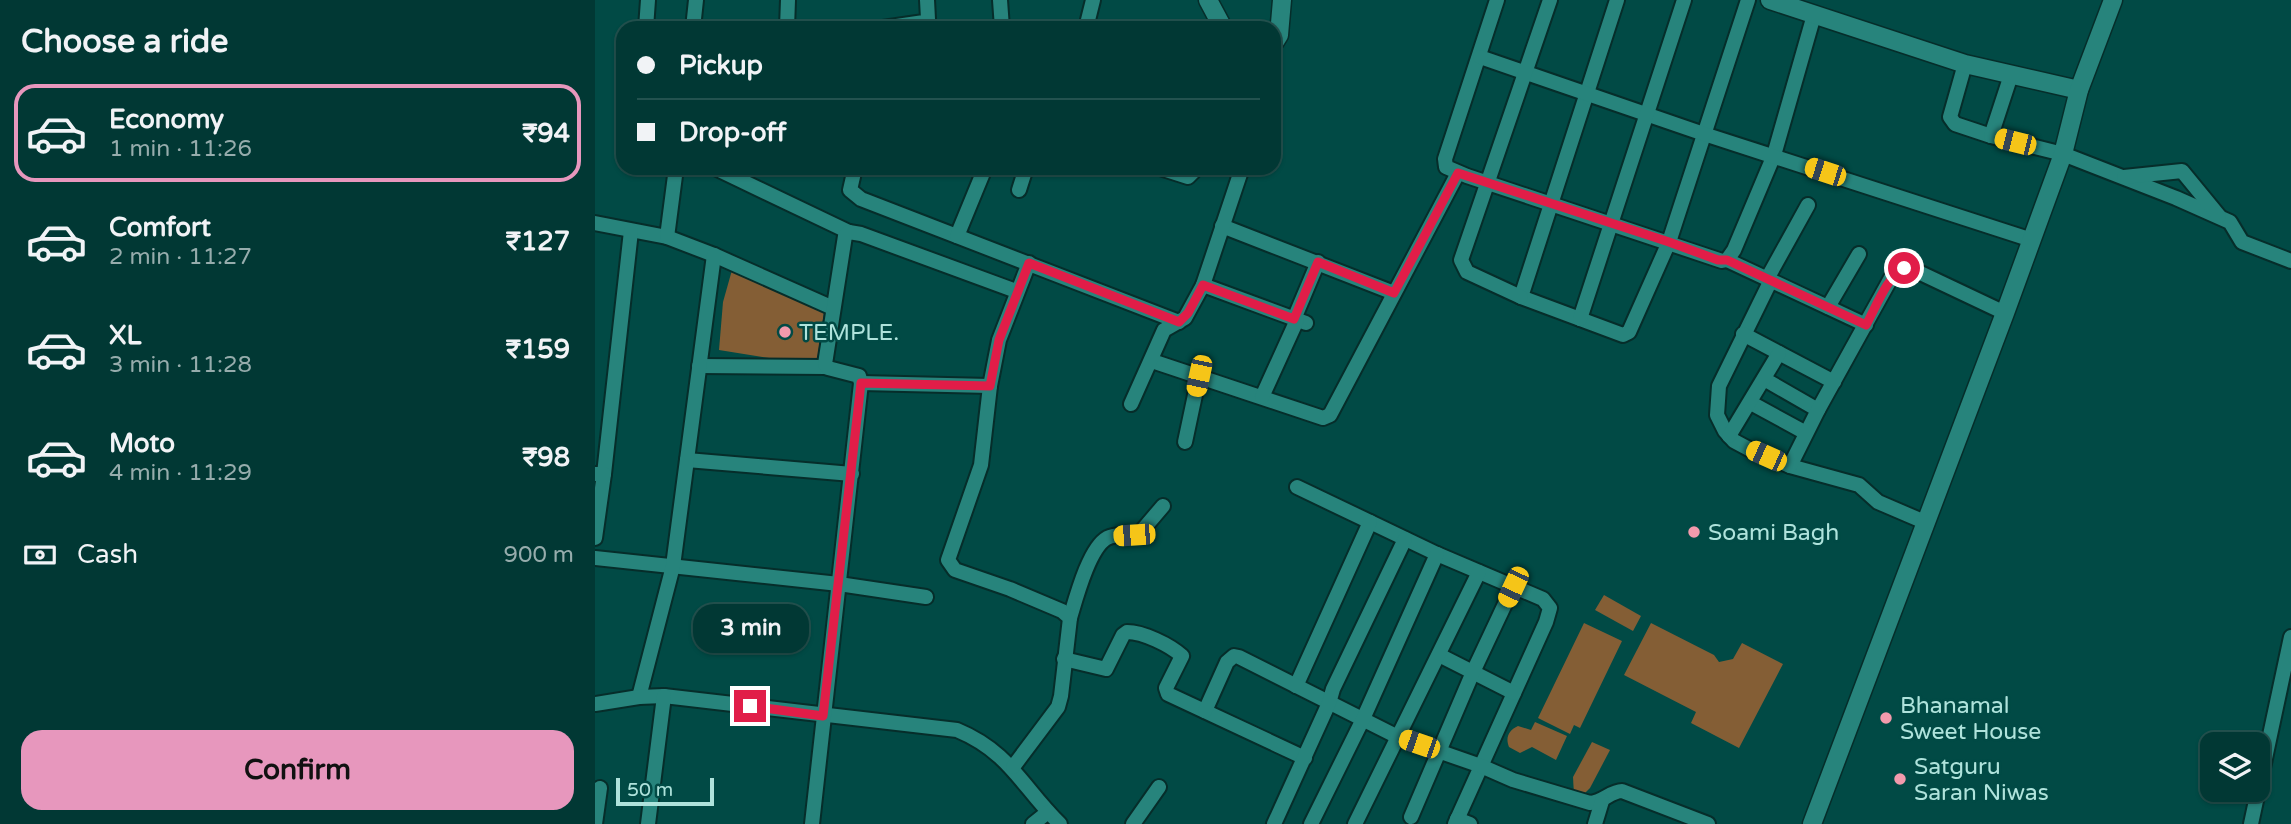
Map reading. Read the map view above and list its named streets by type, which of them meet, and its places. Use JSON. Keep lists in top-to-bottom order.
{
  "places": [
    "TEMPLE.",
    "Soami Bagh",
    "Bhanamal Sweet House",
    "Satguru Saran Niwas"
  ],
  "scale_bar": "50 m",
  "page": {
    "heading": "Choose a ride",
    "banner": ["Pickup", "Drop-off"],
    "list": [
      {
        "name": "Economy",
        "note": "1 min · 11:26",
        "value": "₹94"
      },
      {
        "name": "Comfort",
        "note": "2 min · 11:27",
        "value": "₹127"
      },
      {
        "name": "XL",
        "note": "3 min · 11:28",
        "value": "₹159"
      },
      {
        "name": "Moto",
        "note": "4 min · 11:29",
        "value": "₹98"
      }
    ],
    "pay": ["Cash", "900 m"],
    "bubble": "3 min",
    "buttons": "Confirm",
    "scale": "50 m"
  }
}
